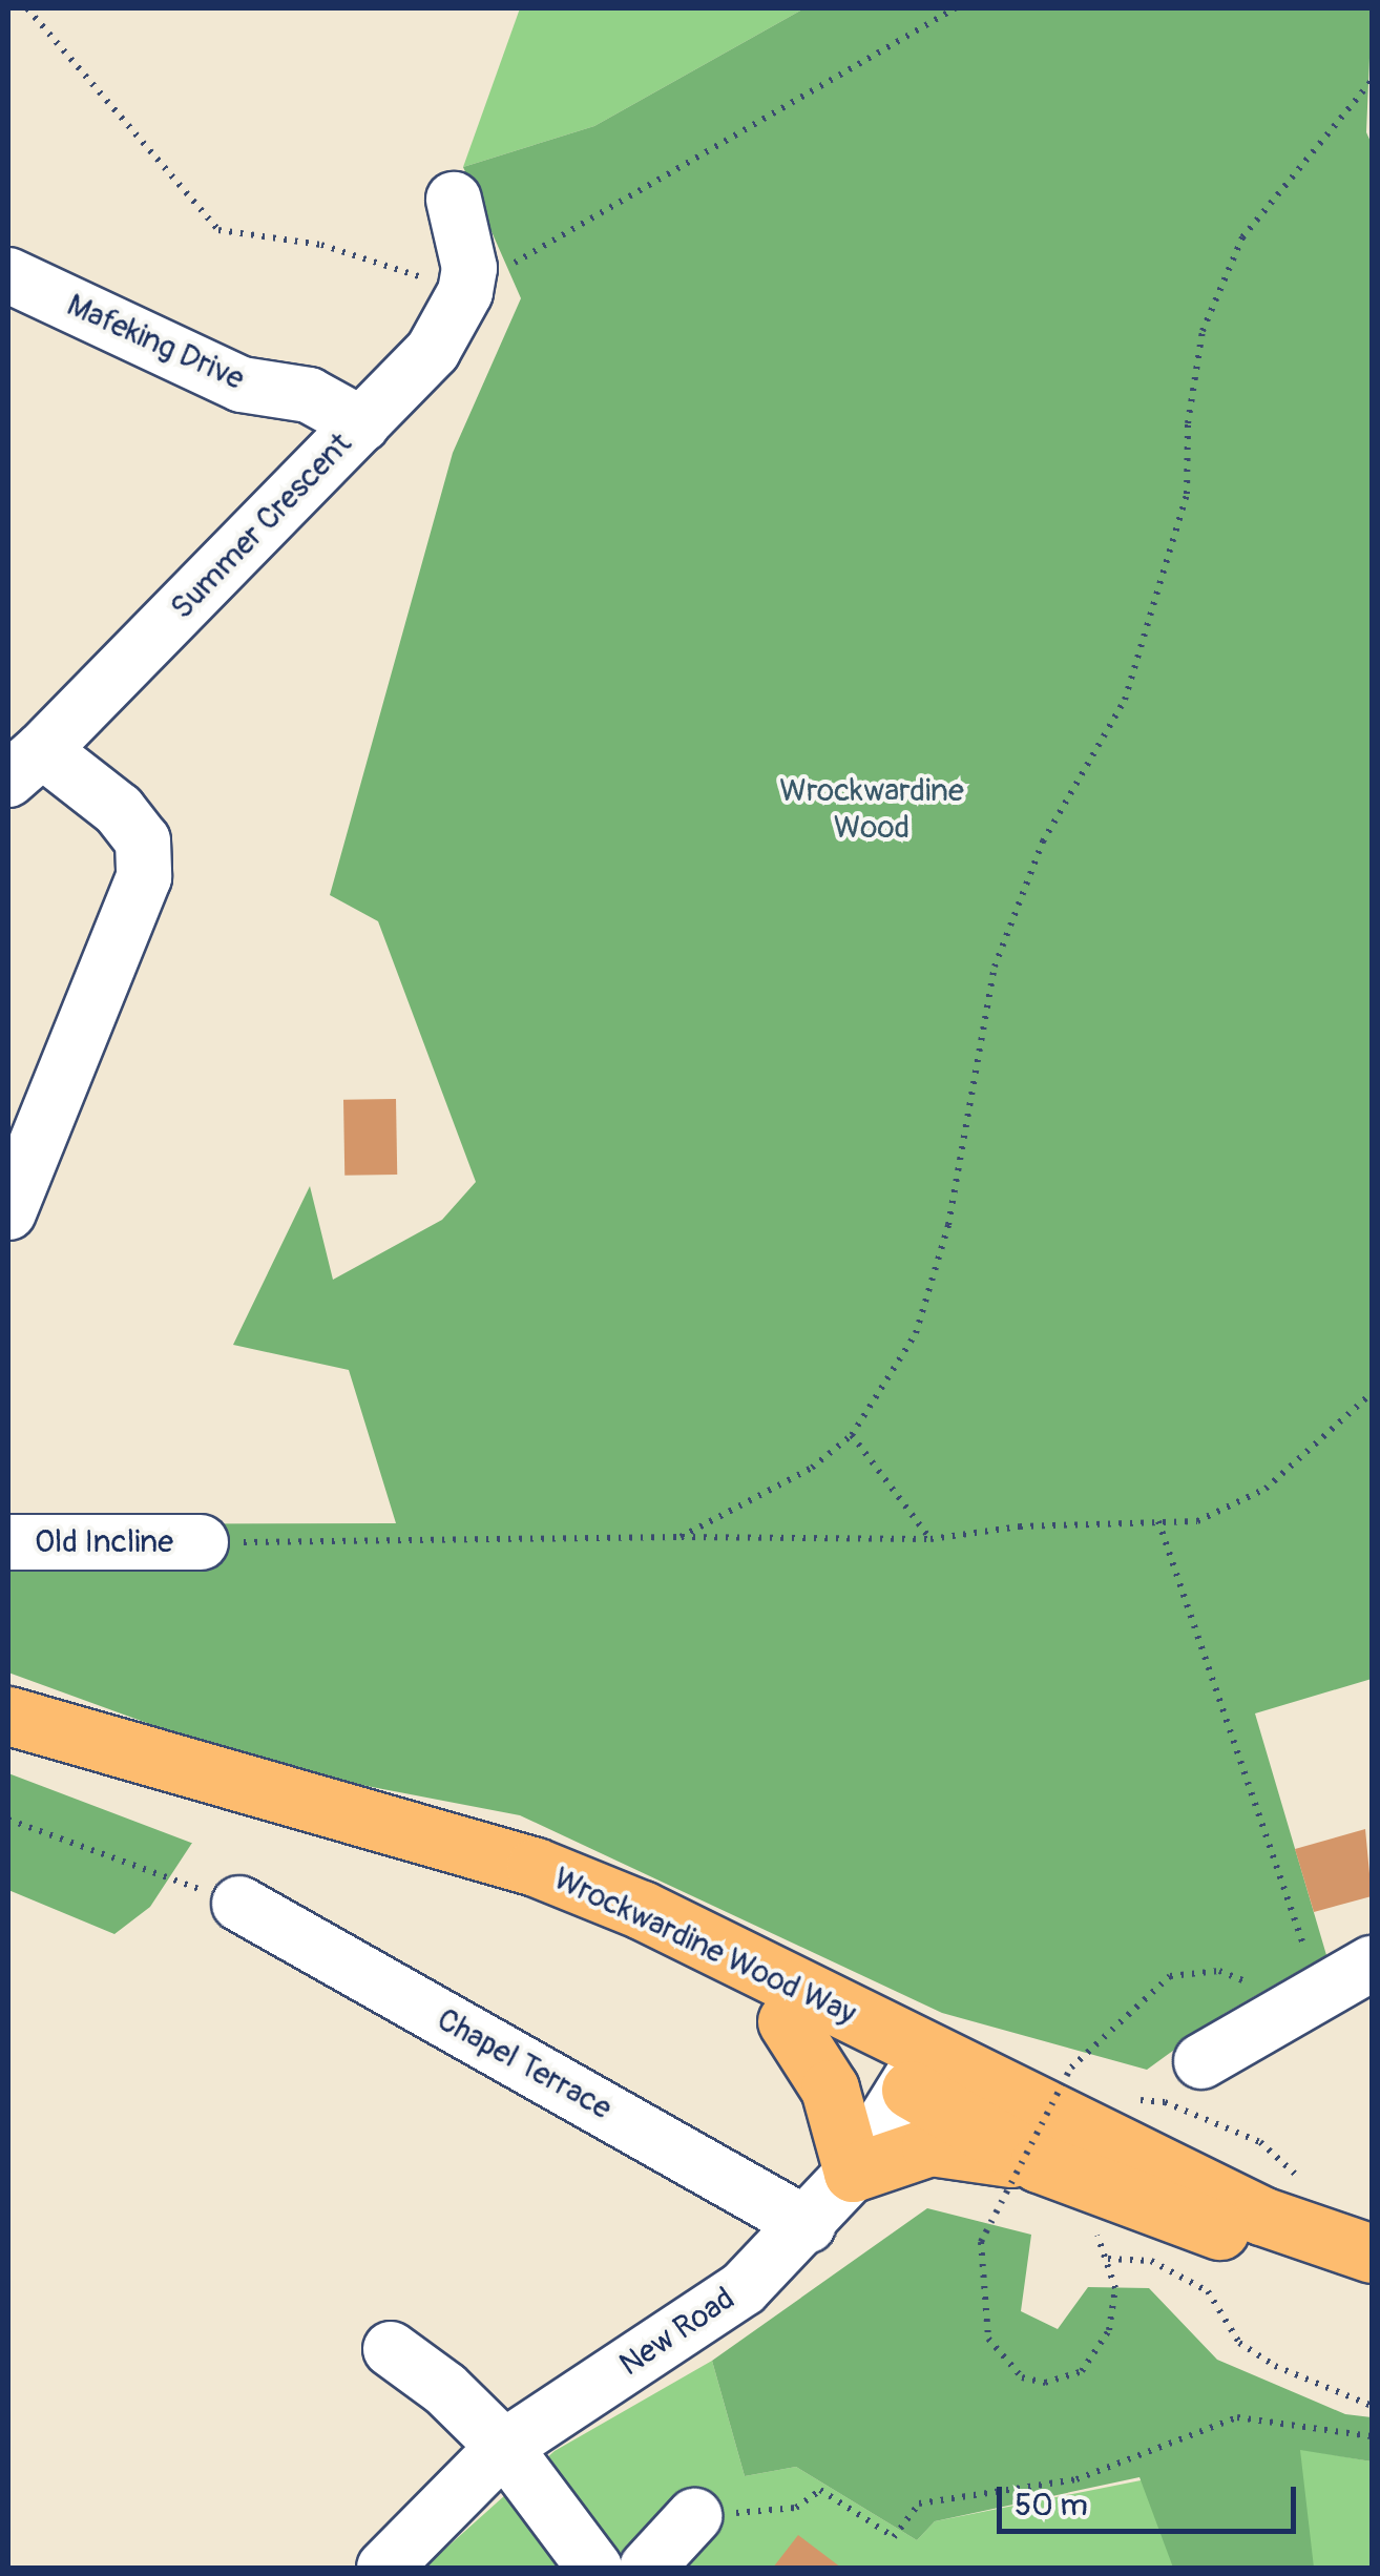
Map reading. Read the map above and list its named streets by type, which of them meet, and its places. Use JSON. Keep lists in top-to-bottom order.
{
  "streets": {
    "main road": ["Wrockwardine Wood Way"],
    "street": [
      "Mafeking Drive",
      "Summer Crescent",
      "Old Incline",
      "Chapel Terrace",
      "New Road"
    ]
  },
  "crossings": [
    ["Mafeking Drive", "Summer Crescent"],
    ["Wrockwardine Wood Way", "New Road"],
    ["Chapel Terrace", "New Road"]
  ],
  "parks": ["Wrockwardine Wood"],
  "scale_bar": "50 m"
}
